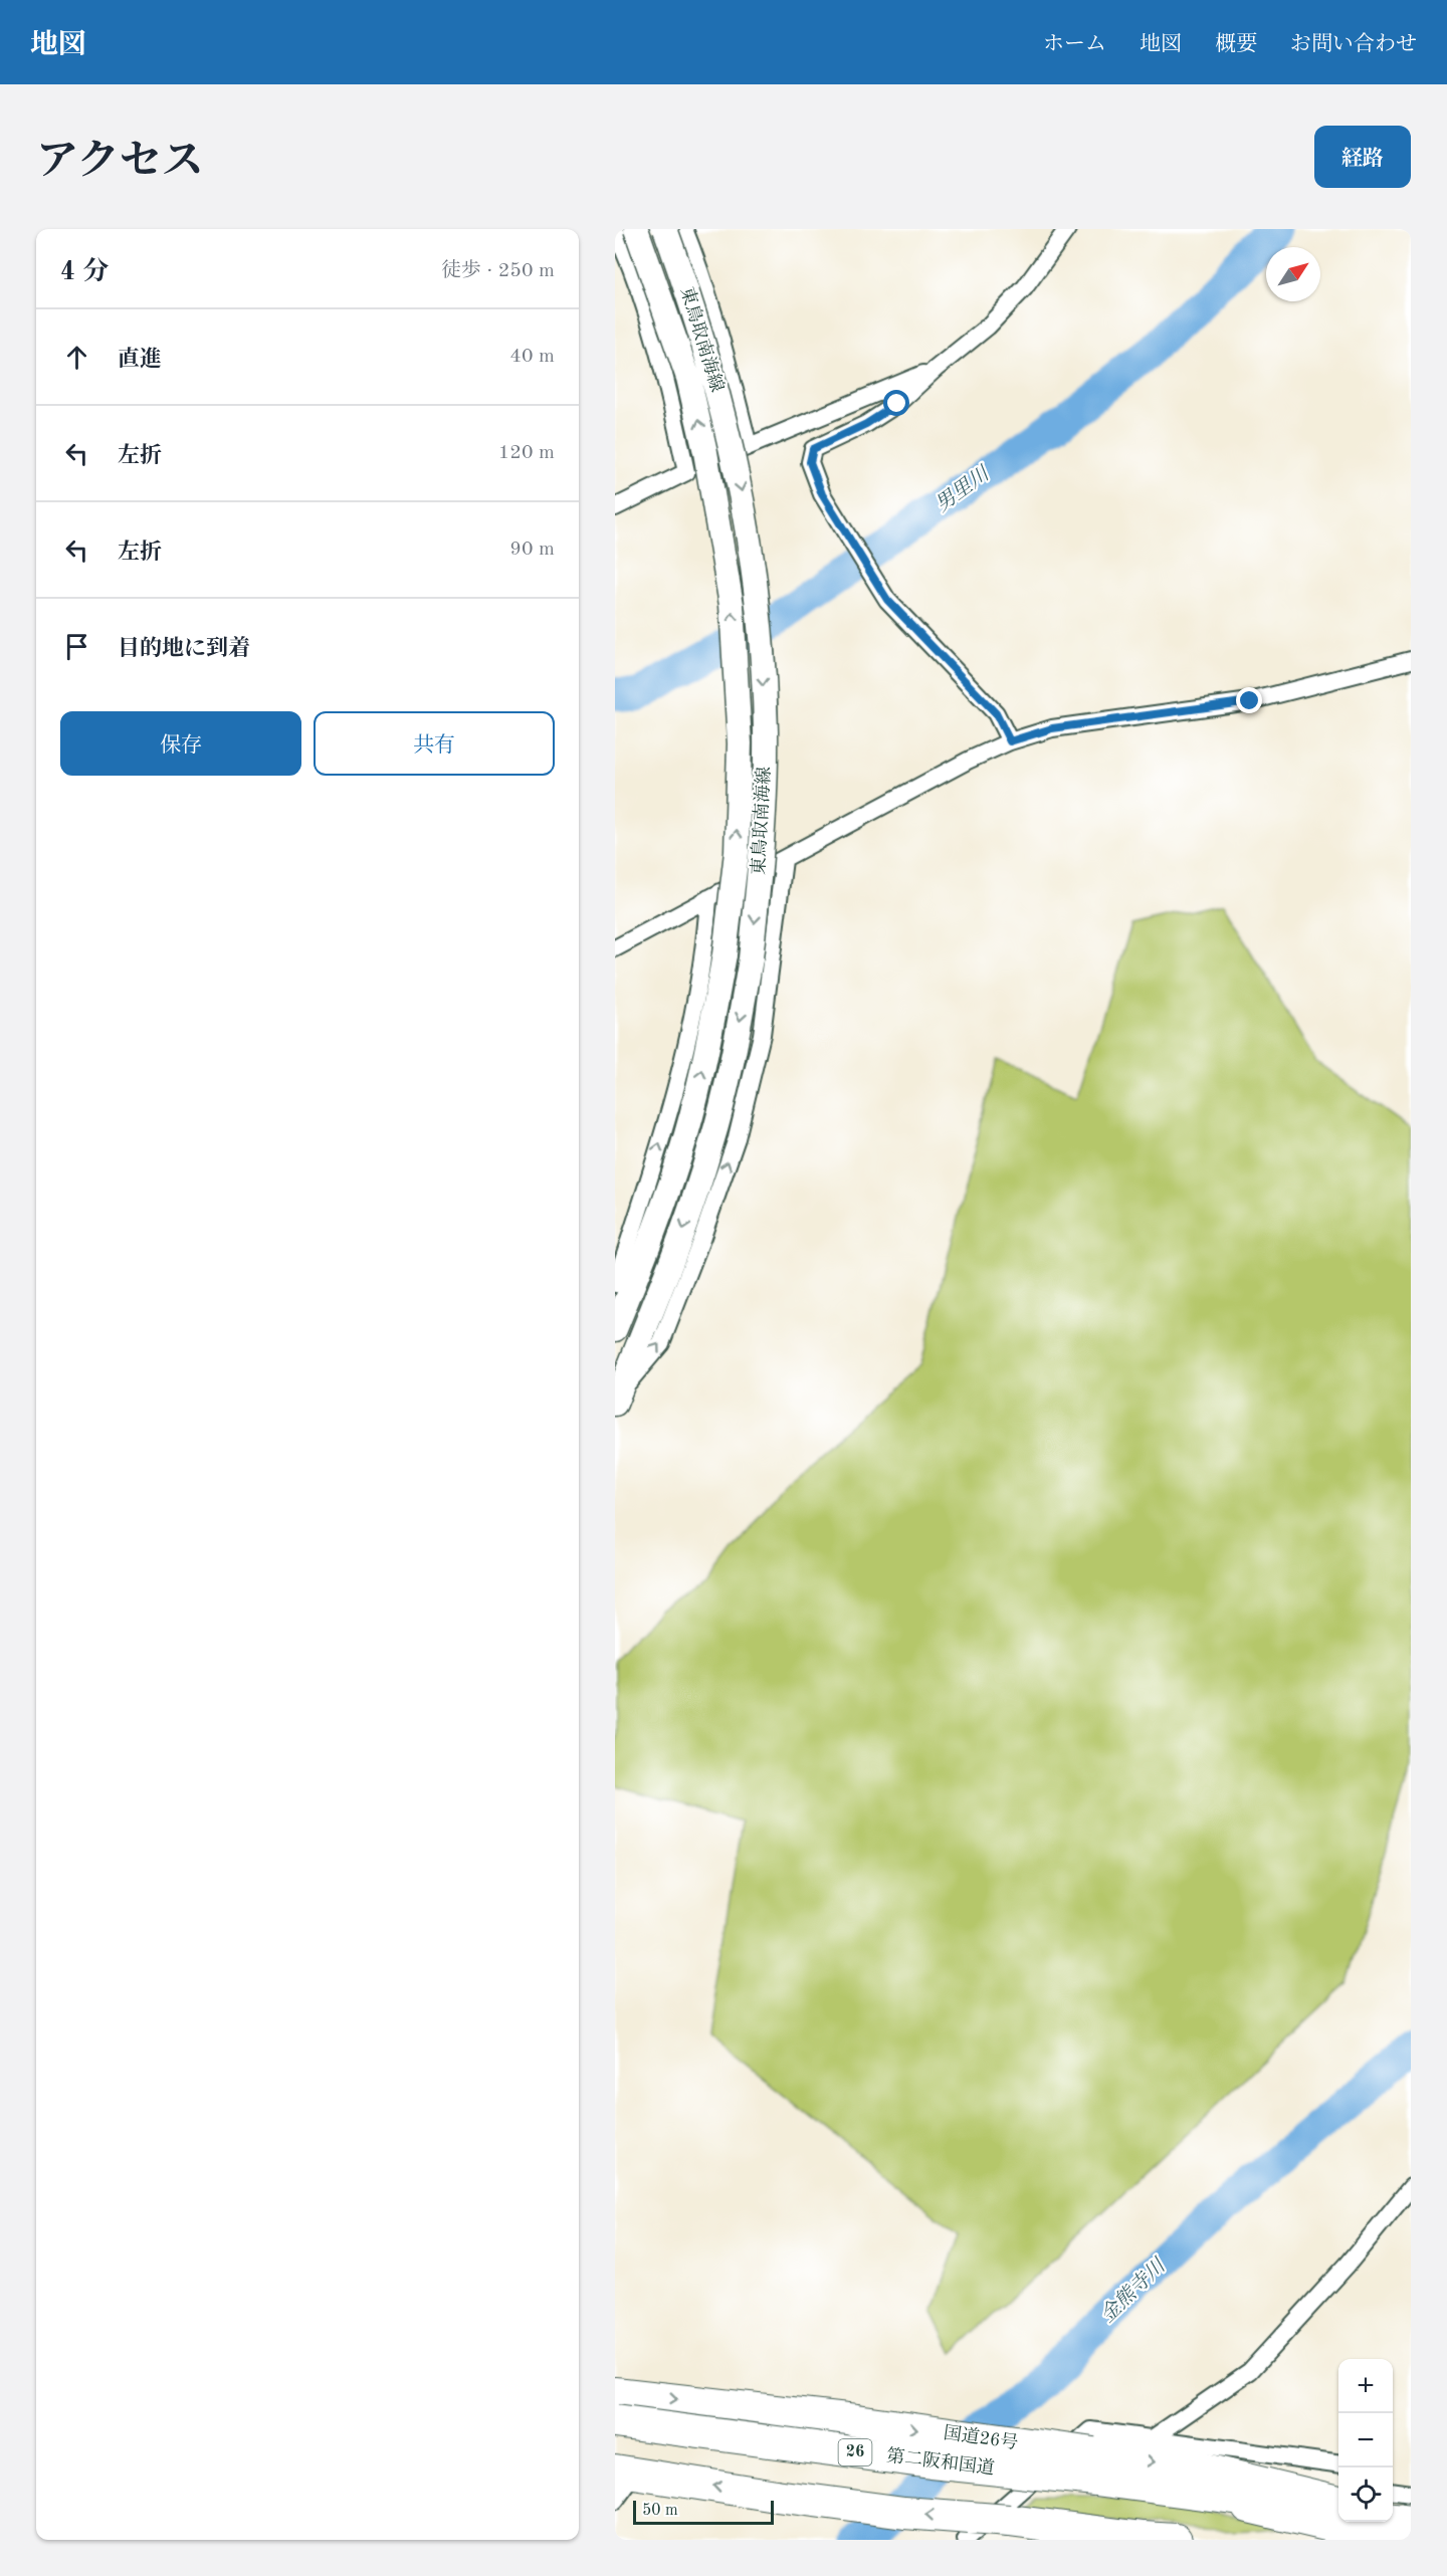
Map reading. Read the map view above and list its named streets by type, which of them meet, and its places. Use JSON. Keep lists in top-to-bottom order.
{
  "streets": {
    "highway": ["国道26号", "26", "第二阪和国道"],
    "main road": ["東鳥取南海線"]
  },
  "crossings": [
    ["国道26号", "第二阪和国道"]
  ],
  "water": ["男里川", "金熊寺川"],
  "scale_bar": "50 m",
  "north": "top right",
  "page": {
    "header": "地図",
    "nav": [
      "ホーム",
      "地図",
      "概要",
      "お問い合わせ"
    ],
    "title": "アクセス",
    "buttons": [
      "経路",
      ["保存", "共有"]
    ],
    "heading": ["4 分", "徒歩 · 250 m"],
    "list": [
      ["直進", "40 m"],
      ["左折", "120 m"],
      ["左折", "90 m"],
      "目的地に到着"
    ],
    "map_buttons": ["+", "−"],
    "scale": "50 m"
  }
}
